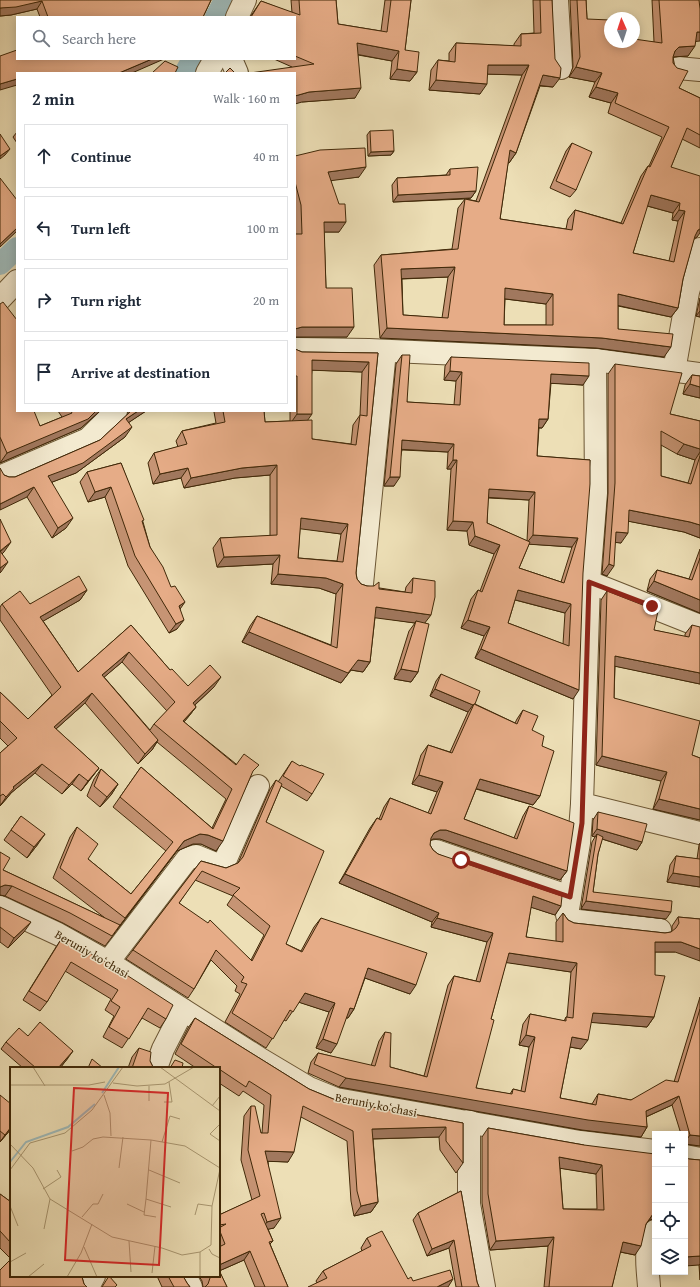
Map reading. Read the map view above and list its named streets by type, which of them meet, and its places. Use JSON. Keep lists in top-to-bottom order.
{
  "streets": {
    "street": ["Beruniy koʻchasi"]
  },
  "north": "top",
  "page": {
    "search": "Search here",
    "heading": ["2 min", "Walk · 160 m"],
    "list": [
      ["Continue", "40 m"],
      ["Turn left", "100 m"],
      ["Turn right", "20 m"],
      "Arrive at destination"
    ],
    "map_buttons": ["+", "−"]
  }
}
